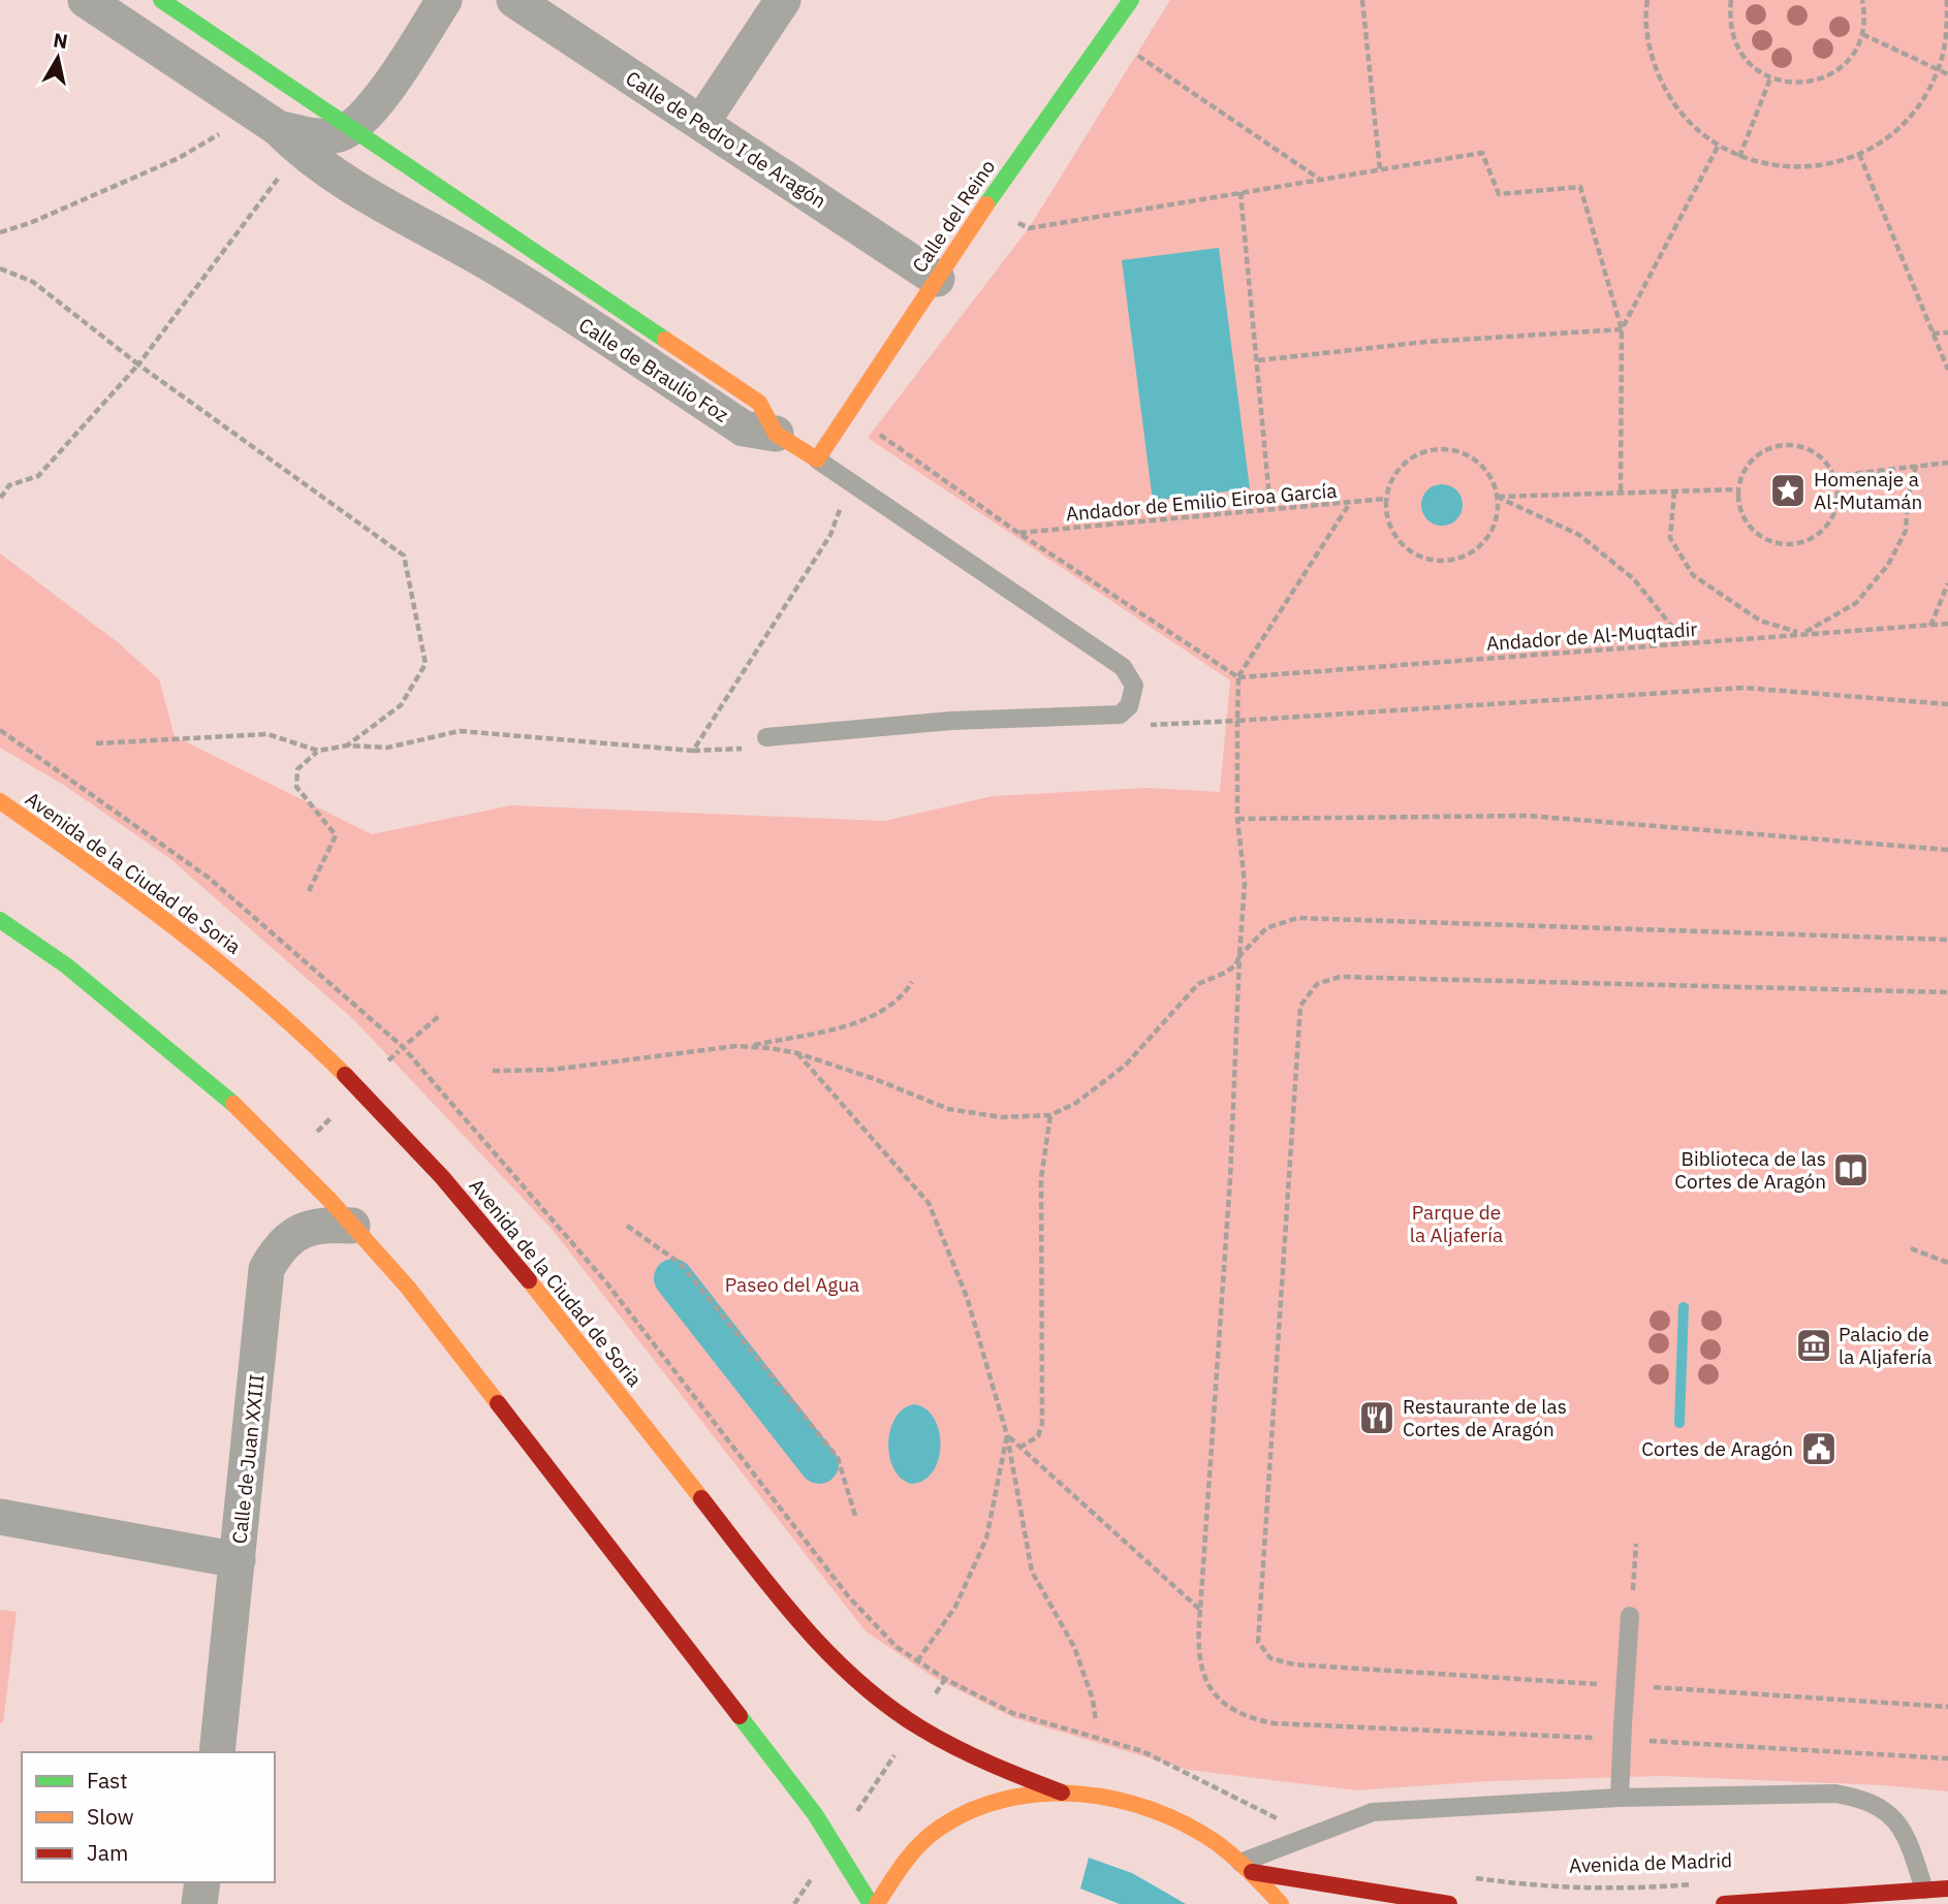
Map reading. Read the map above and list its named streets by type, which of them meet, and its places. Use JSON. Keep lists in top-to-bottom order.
{
  "streets": {
    "main road": ["Calle del Reino", "Calle de Braulio Foz", "Avenida de la Ciudad de Soria"],
    "street": ["Calle de Pedro I de Aragón", "Calle de Juan XXIII"],
    "path": ["Andador de Emilio Eiroa García", "Andador de Al-Muqtadir", "Avenida de Madrid"]
  },
  "crossings": [
    ["Calle de Pedro I de Aragón", "Calle del Reino"]
  ],
  "parks": ["Parque de la Aljafería", "Paseo del Agua"],
  "places": {
    "place": ["Homenaje a Al-Mutamán"],
    "library": ["Biblioteca de las Cortes de Aragón"],
    "museum": ["Palacio de la Aljafería"],
    "restaurant": ["Restaurante de las Cortes de Aragón"],
    "public building": ["Cortes de Aragón"]
  },
  "legend": ["Fast", "Slow", "Jam"],
  "north": "top"
}
